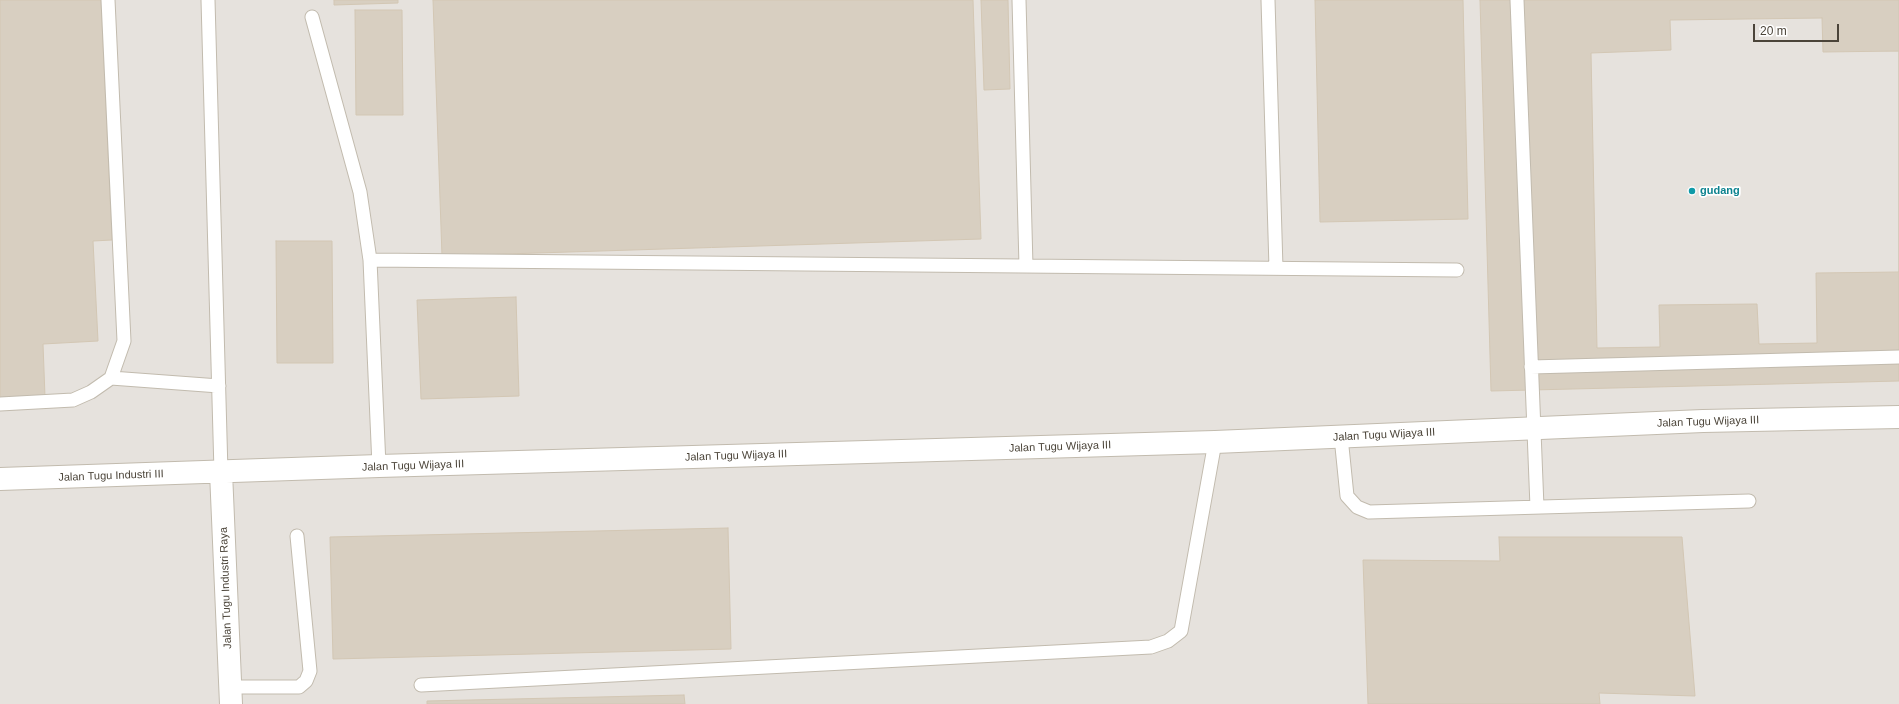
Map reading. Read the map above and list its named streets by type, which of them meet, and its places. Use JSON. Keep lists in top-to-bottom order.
{
  "streets": {
    "street": ["Jalan Tugu Wijaya III", "Jalan Tugu Industri III", "Jalan Tugu Industri Raya"]
  },
  "crossings": [
    ["Jalan Tugu Wijaya III", "Jalan Tugu Industri III"],
    ["Jalan Tugu Wijaya III", "Jalan Tugu Industri Raya"],
    ["Jalan Tugu Industri III", "Jalan Tugu Industri Raya"]
  ],
  "places": ["gudang"],
  "scale_bar": "20 m"
}
